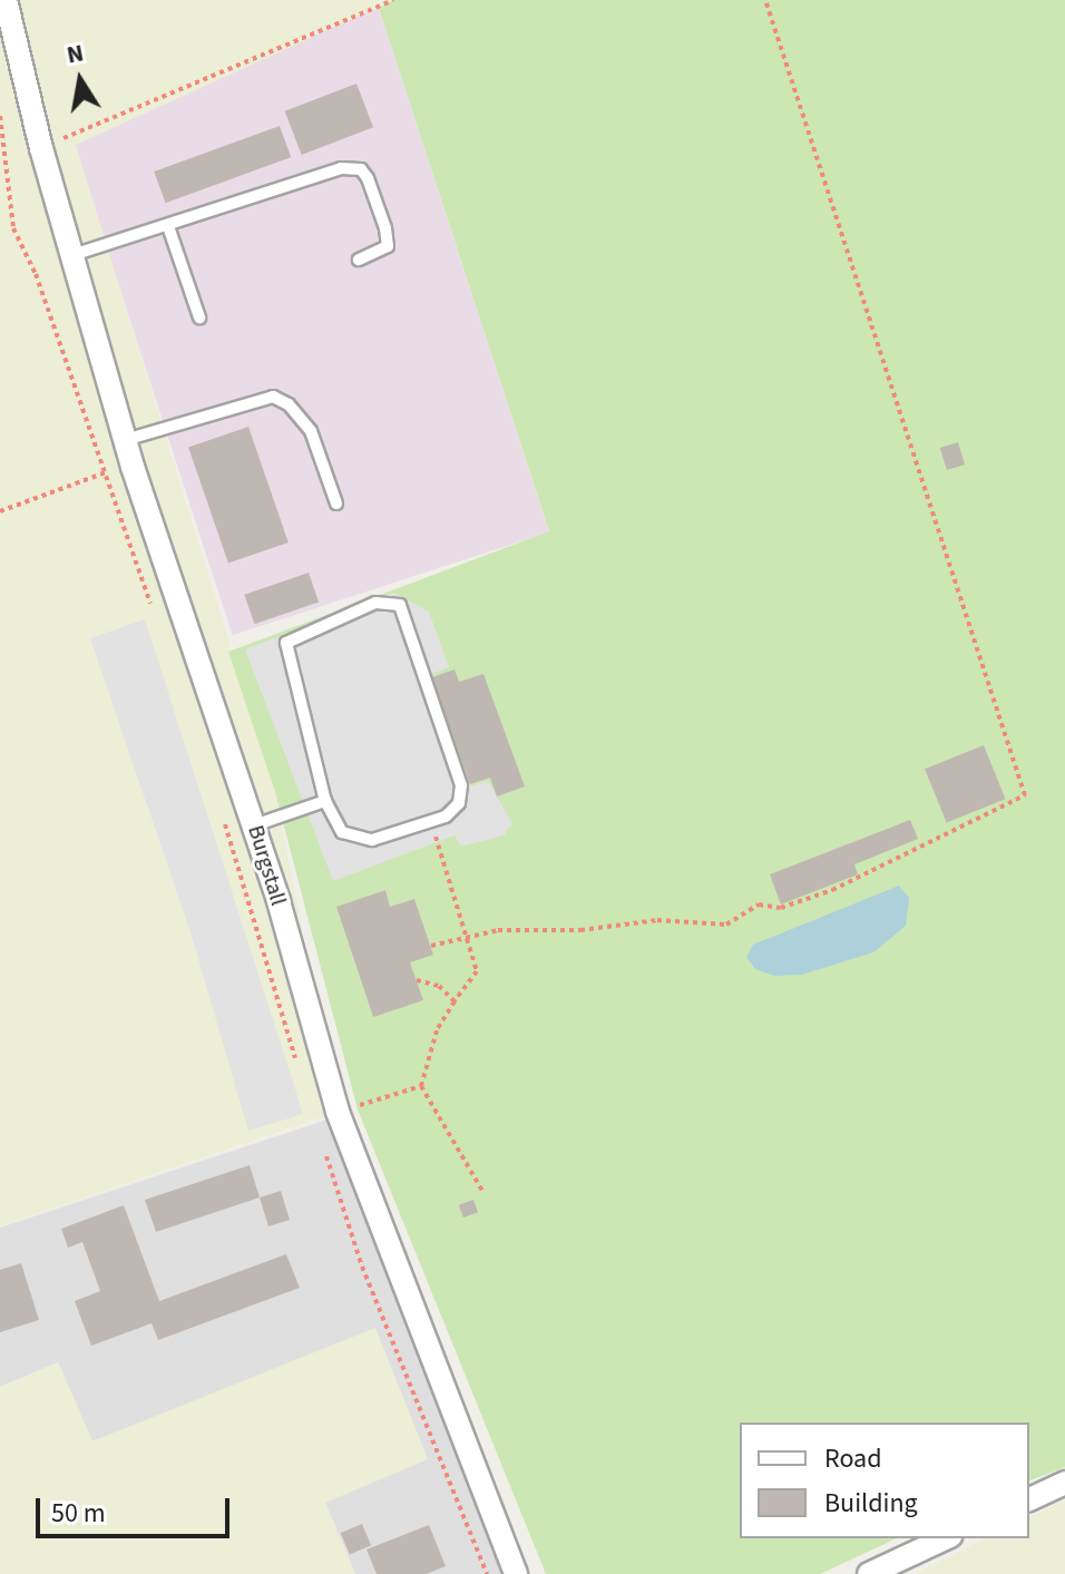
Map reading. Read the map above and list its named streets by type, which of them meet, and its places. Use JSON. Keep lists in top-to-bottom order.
{
  "streets": {
    "street": ["Burgstall"]
  },
  "legend": ["Road", "Building"],
  "scale_bar": "50 m",
  "north": "top"
}
